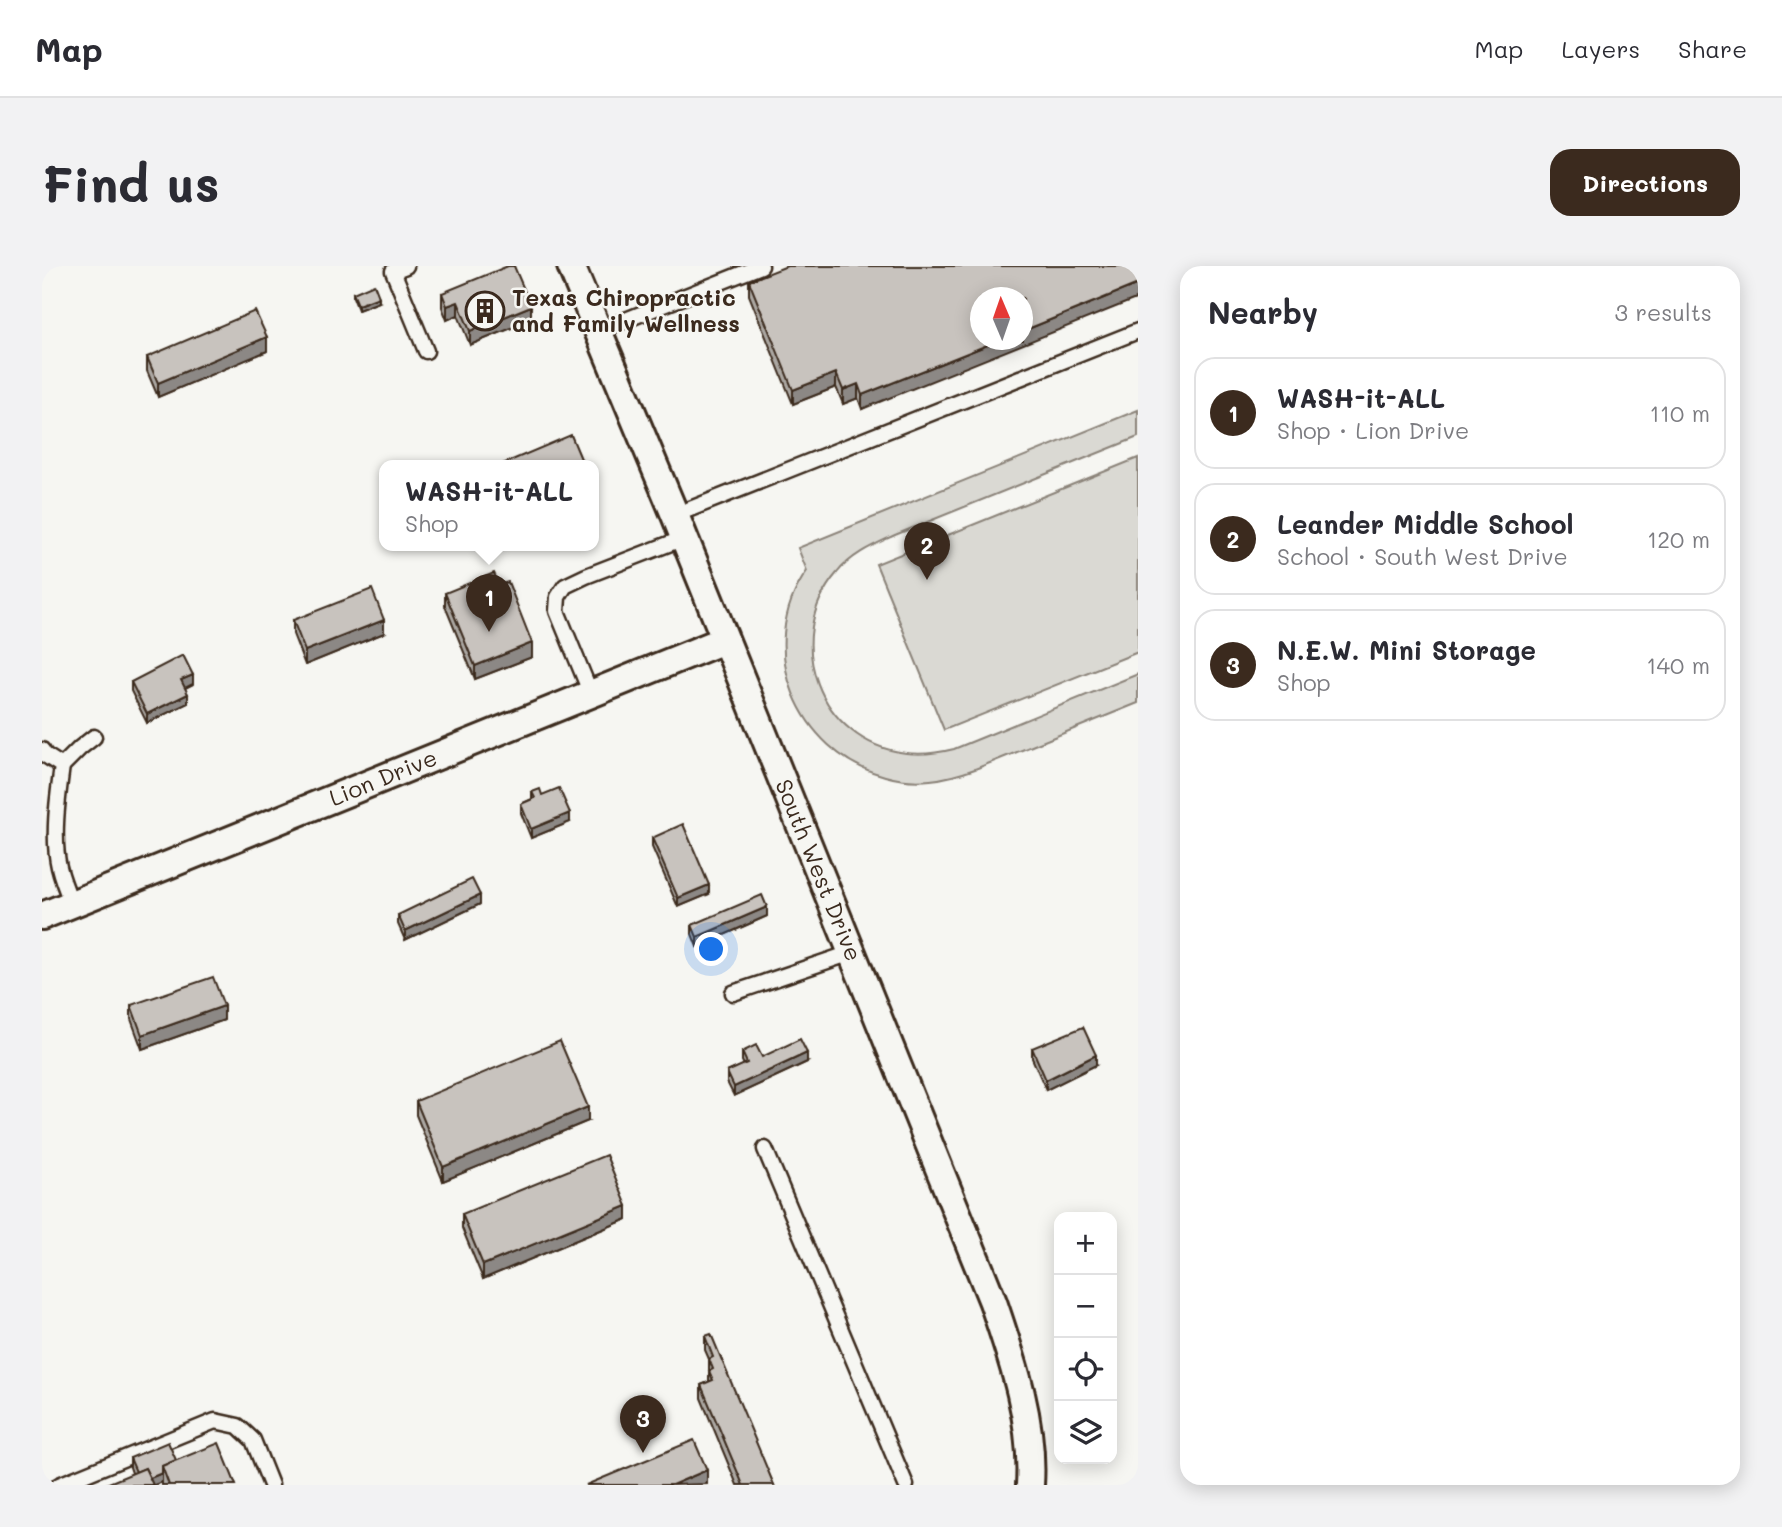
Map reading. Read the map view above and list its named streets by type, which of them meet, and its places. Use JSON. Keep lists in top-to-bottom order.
{
  "streets": {
    "street": ["Lion Drive", "South West Drive"]
  },
  "crossings": [
    ["Lion Drive", "South West Drive"]
  ],
  "places": {
    "building": ["Texas Chiropractic and Family Wellness"]
  },
  "north": "top",
  "page": {
    "header": "Map",
    "nav": ["Map", "Layers", "Share"],
    "buttons": "Directions",
    "title": "Find us",
    "heading": ["Nearby", "3 results"],
    "list": [
      {
        "mark": "1",
        "name": "WASH-it-ALL",
        "note": "Shop · Lion Drive",
        "value": "110 m"
      },
      {
        "mark": "2",
        "name": "Leander Middle School",
        "note": "School · South West Drive",
        "value": "120 m"
      },
      {
        "mark": "3",
        "name": "N.E.W. Mini Storage",
        "note": "Shop",
        "value": "140 m"
      }
    ],
    "popup": ["WASH-it-ALL", "Shop"],
    "pins": ["2", "1", "3"],
    "map_buttons": ["+", "−"]
  }
}
